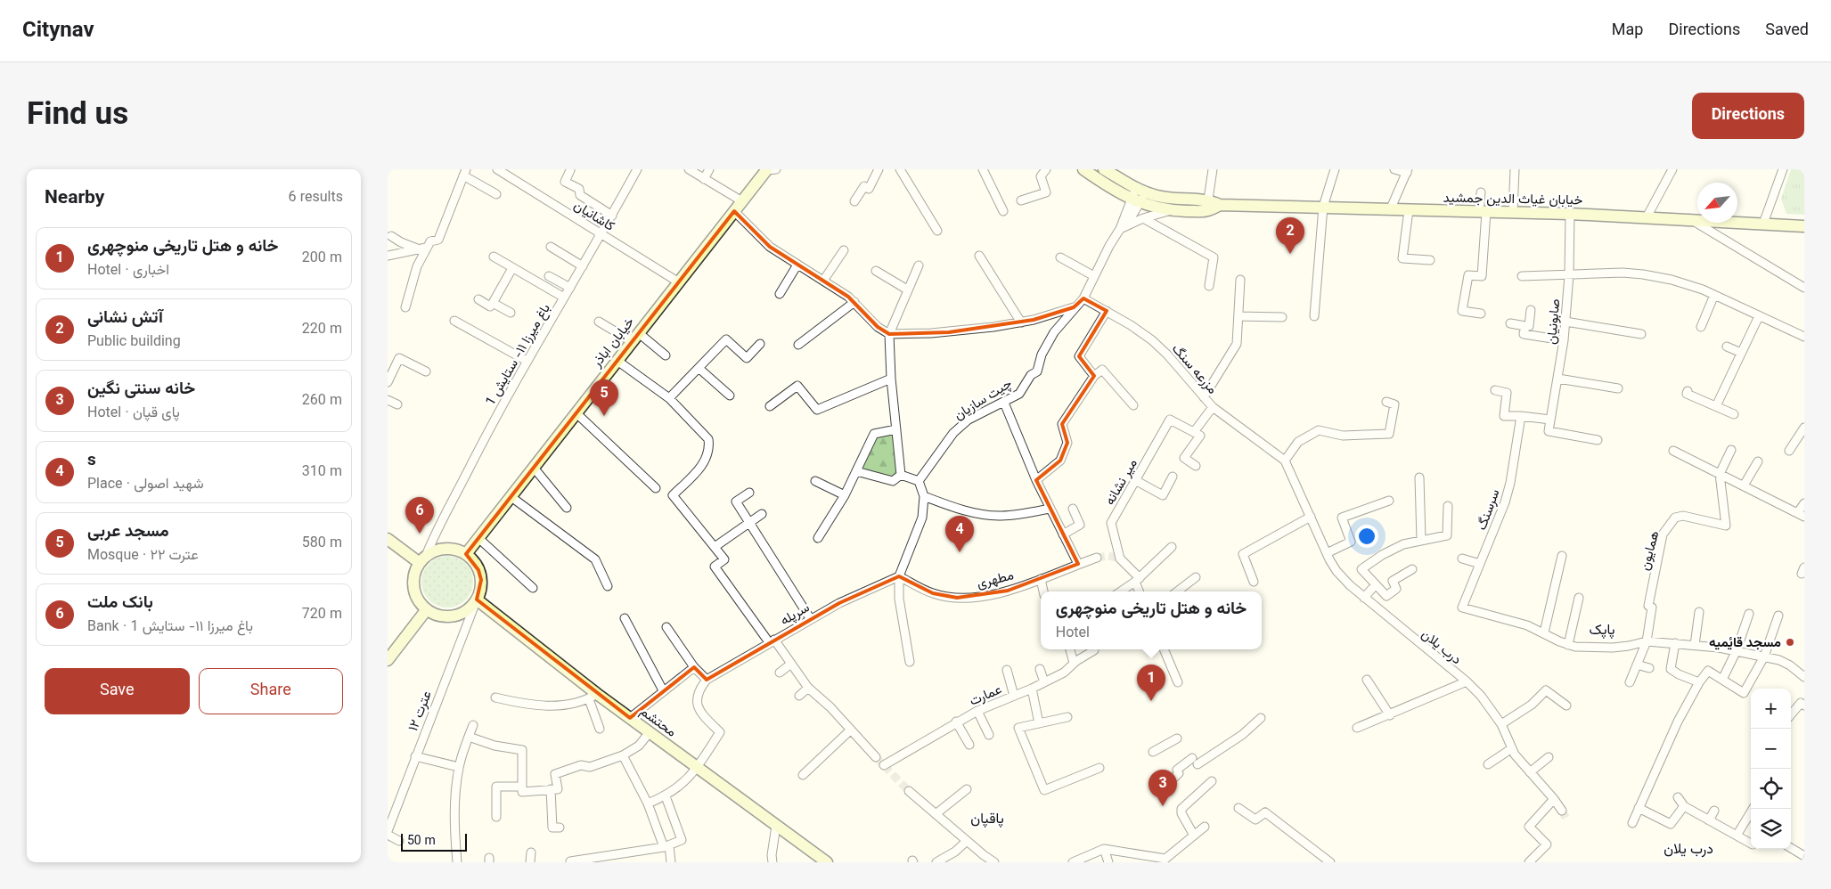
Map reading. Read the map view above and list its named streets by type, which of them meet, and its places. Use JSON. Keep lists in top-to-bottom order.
{
  "streets": {
    "main road": ["خیابان غیاث الدین جمشید", "خیابان اباذر", "محتشم"],
    "street": [
      "کاشانیان",
      "صابونیان",
      "باغ میرزا ۱۱- ستایش 1",
      "مزرعه سنگ",
      "چیت سازیان",
      "میر نشانه",
      "سرسنگ",
      "همایون",
      "مطهری",
      "سرپله",
      "درب یلان",
      "عمارت",
      "عترت ۱۲"
    ]
  },
  "crossings": [
    ["خیابان غیاث الدین جمشید", "صابونیان"],
    ["خیابان غیاث الدین جمشید", "چیت سازیان"],
    ["کاشانیان", "خیابان اباذر"],
    ["کاشانیان", "باغ میرزا ۱۱- ستایش 1"],
    ["خیابان اباذر", "باغ میرزا ۱۱- ستایش 1"],
    ["خیابان اباذر", "عترت ۱۲"],
    ["خیابان اباذر", "محتشم"],
    ["باغ میرزا ۱۱- ستایش 1", "عترت ۱۲"],
    ["باغ میرزا ۱۱- ستایش 1", "محتشم"],
    ["مزرعه سنگ", "چیت سازیان"],
    ["مزرعه سنگ", "درب یلان"],
    ["مطهری", "سرپله"],
    ["عترت ۱۲", "محتشم"]
  ],
  "districts": ["پاپک", "پاقپان", "درب یلان"],
  "places": ["مسجد قایٔمیه"],
  "scale_bar": "50 m",
  "north": "bottom left",
  "page": {
    "header": "Citynav",
    "nav": ["Map", "Directions", "Saved"],
    "title": "Find us",
    "buttons": [
      "Directions",
      ["Save", "Share"]
    ],
    "heading": ["Nearby", "6 results"],
    "pins": [
      "2",
      "5",
      "6",
      "4",
      "1",
      "3"
    ],
    "list": [
      {
        "mark": "1",
        "name": "خانه و هتل تاریخی منوچهری",
        "note": "Hotel · اخباری",
        "value": "200 m"
      },
      {
        "mark": "2",
        "name": "آتش نشانی",
        "note": "Public building",
        "value": "220 m"
      },
      {
        "mark": "3",
        "name": "خانه سنتی نگین",
        "note": "Hotel · پای قپان",
        "value": "260 m"
      },
      {
        "mark": "4",
        "name": "s",
        "note": "Place · شهید اصولی",
        "value": "310 m"
      },
      {
        "mark": "5",
        "name": "مسجد عربی",
        "note": "Mosque · عترت ۲۲",
        "value": "580 m"
      },
      {
        "mark": "6",
        "name": "بانک ملت",
        "note": "Bank · باغ میرزا ۱۱- ستایش 1",
        "value": "720 m"
      }
    ],
    "popup": ["خانه و هتل تاریخی منوچهری", "Hotel"],
    "map_buttons": ["+", "−"],
    "scale": "50 m"
  }
}
